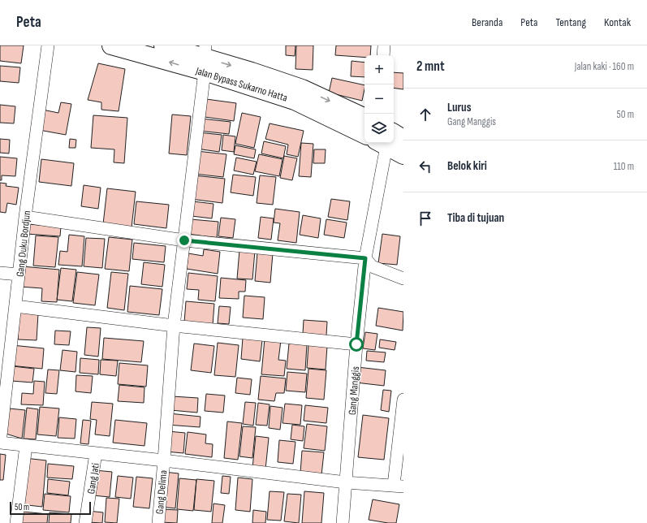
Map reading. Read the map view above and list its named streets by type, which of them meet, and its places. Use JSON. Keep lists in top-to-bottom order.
{
  "streets": {
    "highway": ["Jalan Bypass Sukarno Hatta"],
    "street": [
      "Gang Duku Bordjun",
      "Gang Manggis",
      "Gang Jati",
      "Gang Delima"
    ]
  },
  "crossings": [
    ["Jalan Bypass Sukarno Hatta", "Gang Delima"]
  ],
  "scale_bar": "50 m",
  "page": {
    "header": "Peta",
    "nav": [
      "Beranda",
      "Peta",
      "Tentang",
      "Kontak"
    ],
    "heading": ["2 mnt", "Jalan kaki · 160 m"],
    "map_buttons": ["+", "−"],
    "list": [
      ["Lurus", "Gang Manggis", "50 m"],
      ["Belok kiri", "110 m"],
      "Tiba di tujuan"
    ],
    "scale": "50 m"
  }
}
